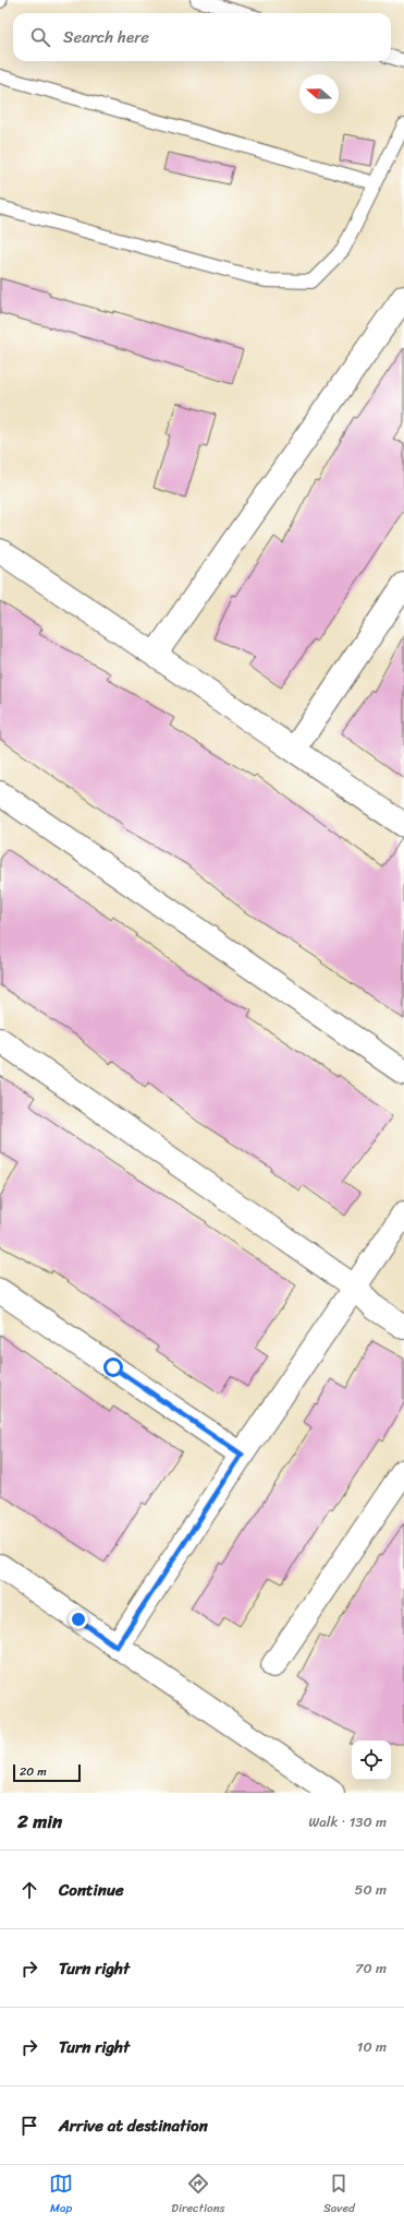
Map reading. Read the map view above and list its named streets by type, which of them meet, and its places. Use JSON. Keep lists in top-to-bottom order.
{
  "scale_bar": "20 m",
  "north": "left",
  "page": {
    "search": "Search here",
    "scale": "20 m",
    "heading": ["2 min", "Walk · 130 m"],
    "list": [
      ["Continue", "50 m"],
      ["Turn right", "70 m"],
      ["Turn right", "10 m"],
      "Arrive at destination"
    ],
    "nav": ["Map", "Directions", "Saved"]
  }
}
